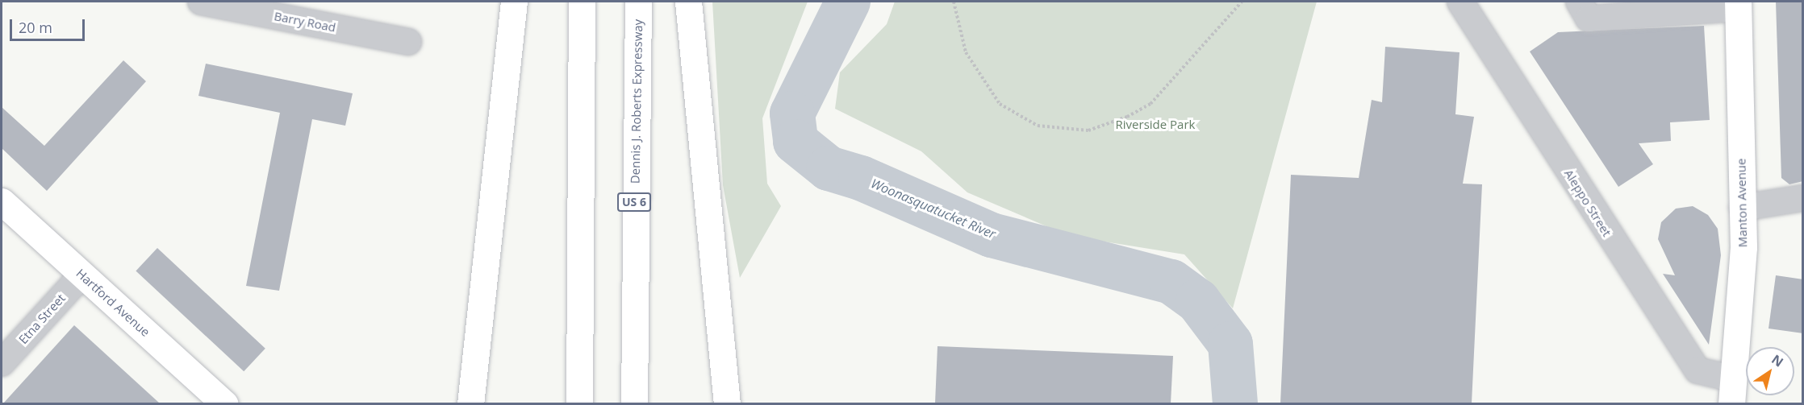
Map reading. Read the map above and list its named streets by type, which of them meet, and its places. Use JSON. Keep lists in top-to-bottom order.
{
  "streets": {
    "main road": [
      "Dennis J. Roberts Expressway",
      "US 6",
      "Manton Avenue",
      "Hartford Avenue"
    ],
    "street": ["Barry Road", "Aleppo Street", "Etna Street"]
  },
  "crossings": [
    ["Aleppo Street", "Manton Avenue"],
    ["Hartford Avenue", "Etna Street"]
  ],
  "water": ["Woonasquatucket River"],
  "parks": ["Riverside Park"],
  "scale_bar": "20 m",
  "north": "top right"
}
